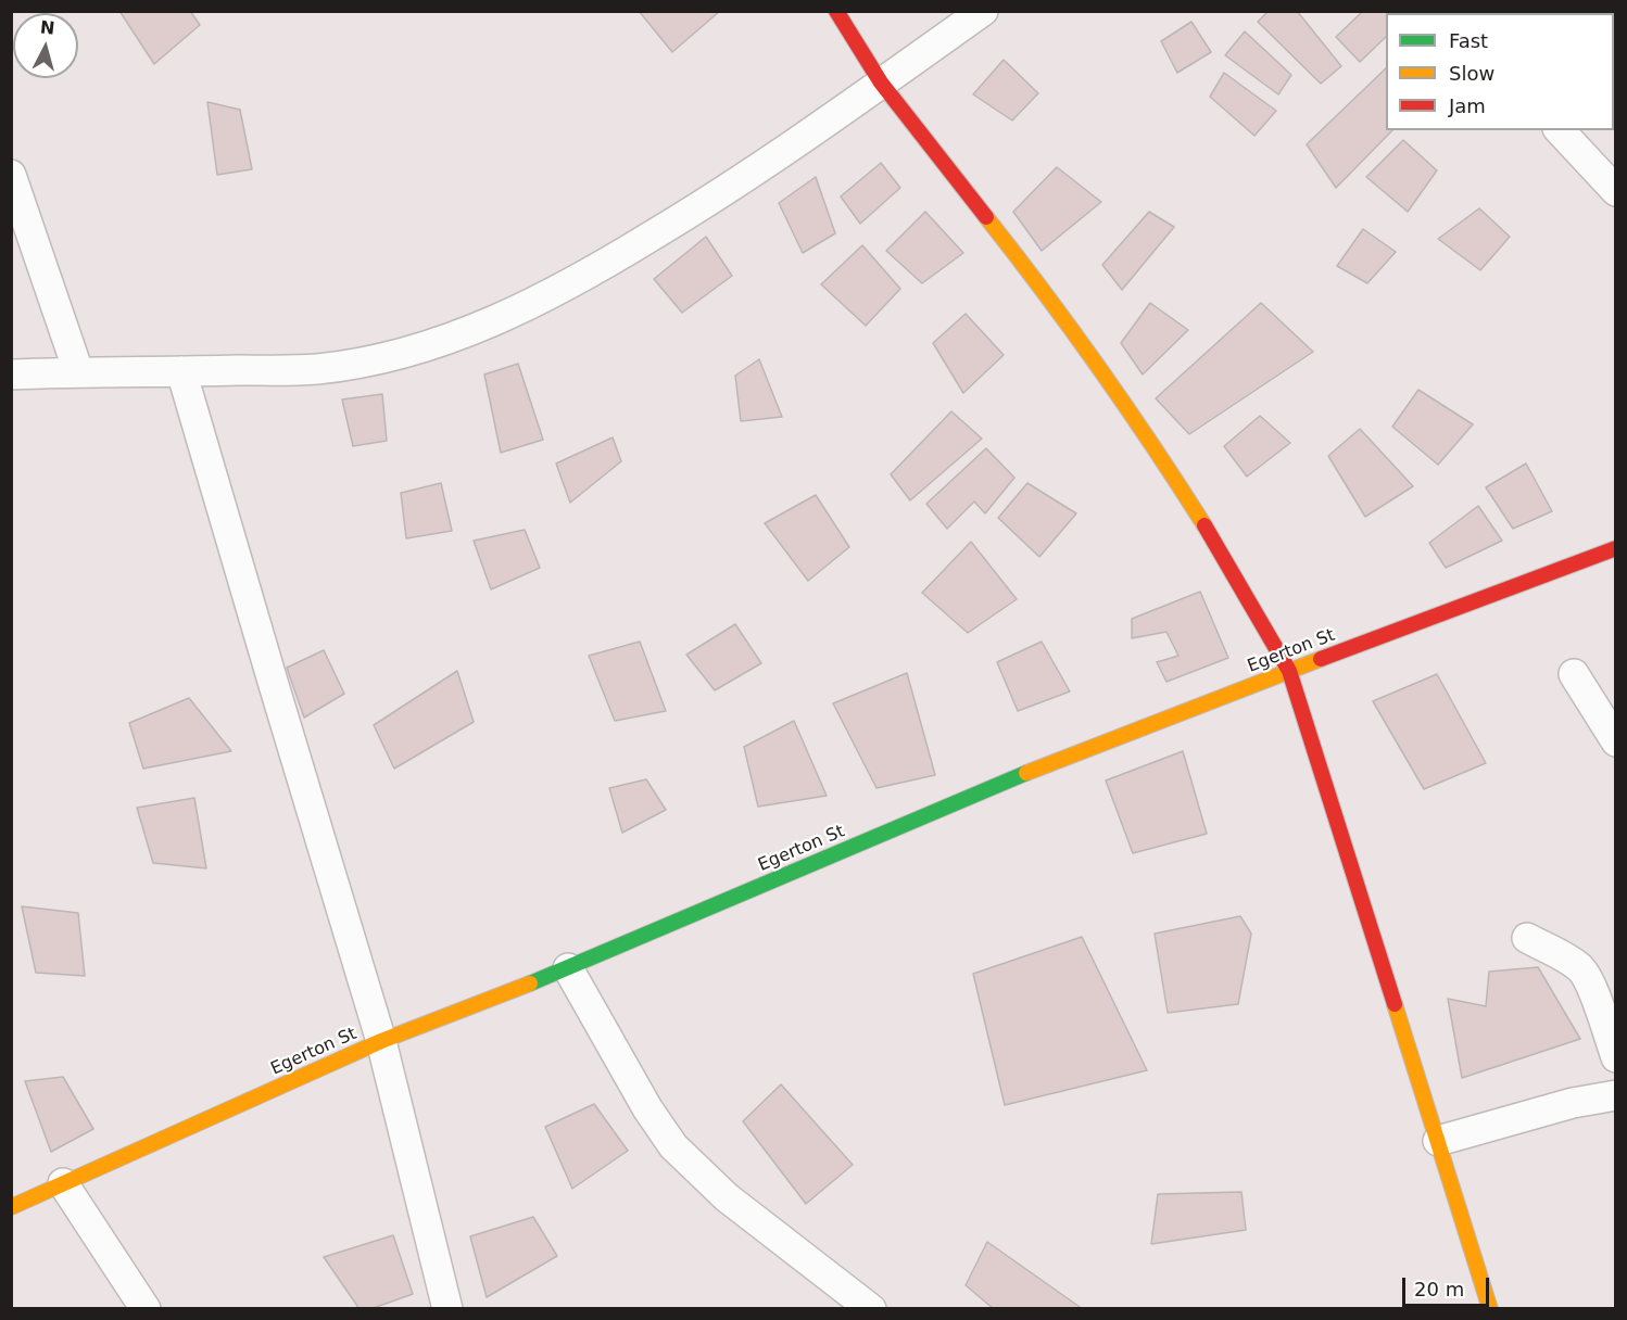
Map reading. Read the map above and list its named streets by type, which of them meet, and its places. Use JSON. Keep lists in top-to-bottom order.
{
  "streets": {
    "street": ["Egerton St"]
  },
  "legend": ["Fast", "Slow", "Jam"],
  "scale_bar": "20 m",
  "north": "top"
}
